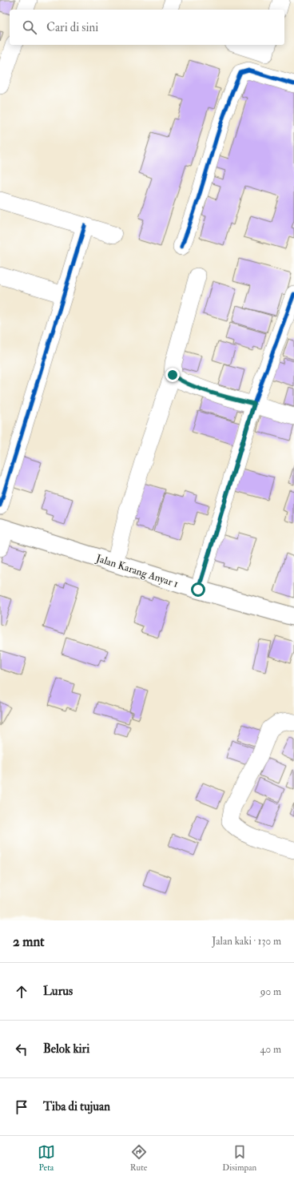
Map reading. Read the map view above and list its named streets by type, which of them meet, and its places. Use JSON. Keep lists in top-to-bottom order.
{
  "streets": {
    "main road": ["Jalan Karang Anyar 1"]
  },
  "page": {
    "search": "Cari di sini",
    "heading": ["2 mnt", "Jalan kaki · 130 m"],
    "list": [
      ["Lurus", "90 m"],
      ["Belok kiri", "40 m"],
      "Tiba di tujuan"
    ],
    "nav": ["Peta", "Rute", "Disimpan"]
  }
}
